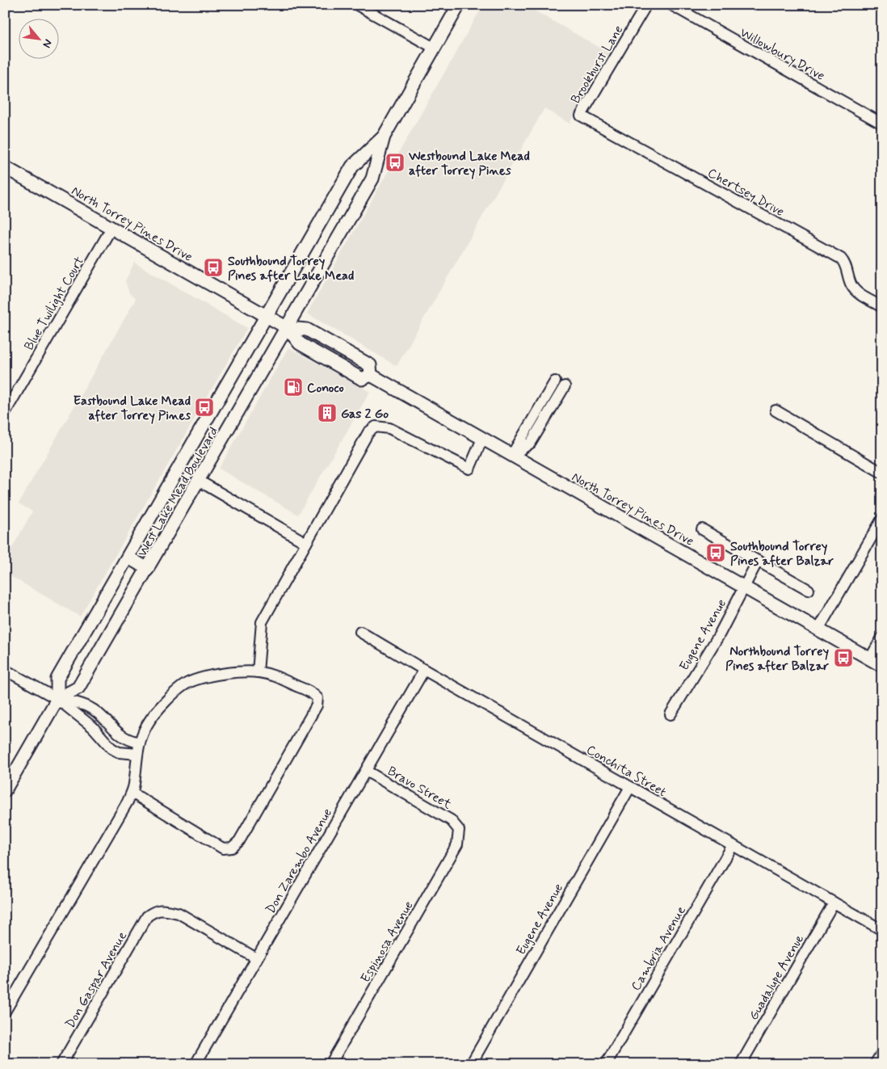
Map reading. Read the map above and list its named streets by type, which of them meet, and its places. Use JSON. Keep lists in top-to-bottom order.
{
  "streets": {
    "main road": ["North Torrey Pines Drive", "West Lake Mead Boulevard"],
    "street": [
      "Willowbury Drive",
      "Brookhurst Lane",
      "Chertsey Drive",
      "Blue Twilight Court",
      "Eugene Avenue",
      "Conchita Street",
      "Bravo Street",
      "Don Zarembo Avenue",
      "Espinosa Avenue",
      "Cambria Avenue",
      "Guadalupe Avenue",
      "Don Gaspar Avenue"
    ]
  },
  "crossings": [
    ["Brookhurst Lane", "Chertsey Drive"],
    ["North Torrey Pines Drive", "Blue Twilight Court"],
    ["North Torrey Pines Drive", "West Lake Mead Boulevard"],
    ["North Torrey Pines Drive", "Eugene Avenue"],
    ["Eugene Avenue", "Conchita Street"],
    ["Conchita Street", "Don Zarembo Avenue"],
    ["Conchita Street", "Cambria Avenue"],
    ["Conchita Street", "Guadalupe Avenue"],
    ["Bravo Street", "Don Zarembo Avenue"],
    ["Bravo Street", "Espinosa Avenue"],
    ["Don Zarembo Avenue", "Don Gaspar Avenue"]
  ],
  "places": {
    "bus stop": [
      "Westbound Lake Mead after Torrey Pines",
      "Southbound Torrey Pines after Lake Mead",
      "Eastbound Lake Mead after Torrey Pines",
      "Southbound Torrey Pines after Balzar",
      "Northbound Torrey Pines after Balzar"
    ],
    "fuel station": ["Conoco"],
    "building": ["Gas 2 Go"]
  },
  "north": "bottom right"
}
